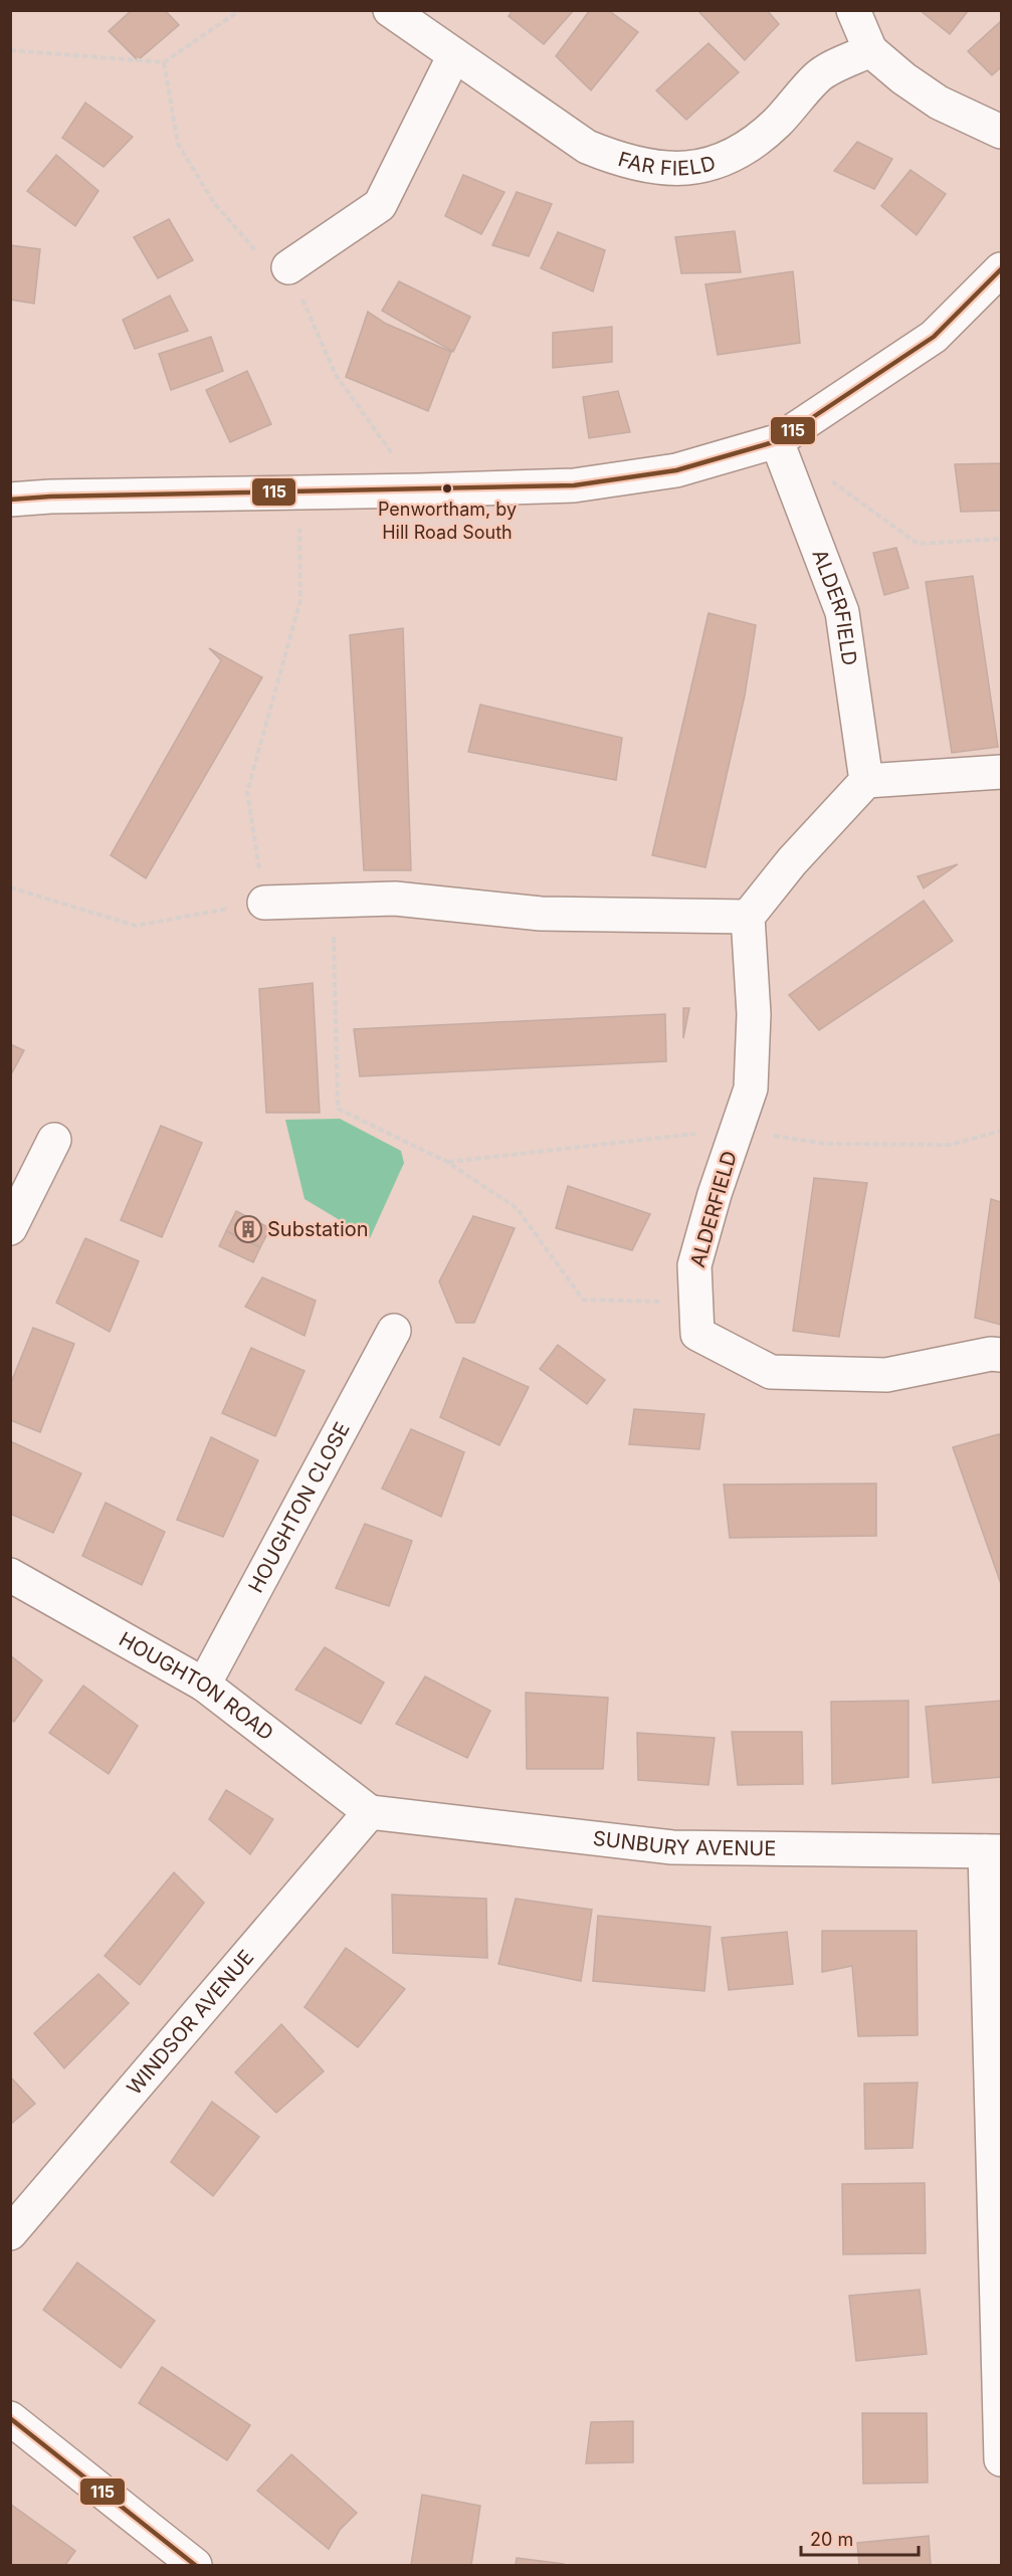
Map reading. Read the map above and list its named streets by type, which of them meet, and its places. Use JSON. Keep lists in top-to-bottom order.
{
  "streets": {
    "street": [
      "FAR FIELD",
      "ALDERFIELD",
      "HOUGHTON CLOSE",
      "HOUGHTON ROAD",
      "SUNBURY AVENUE",
      "WINDSOR AVENUE"
    ]
  },
  "crossings": [
    ["HOUGHTON CLOSE", "HOUGHTON ROAD"],
    ["HOUGHTON ROAD", "SUNBURY AVENUE"],
    ["HOUGHTON ROAD", "WINDSOR AVENUE"],
    ["SUNBURY AVENUE", "WINDSOR AVENUE"]
  ],
  "places": {
    "other": ["Penwortham, by Hill Road South"],
    "building": ["Substation"]
  },
  "lines": ["transit line 115"],
  "scale_bar": "20 m"
}
